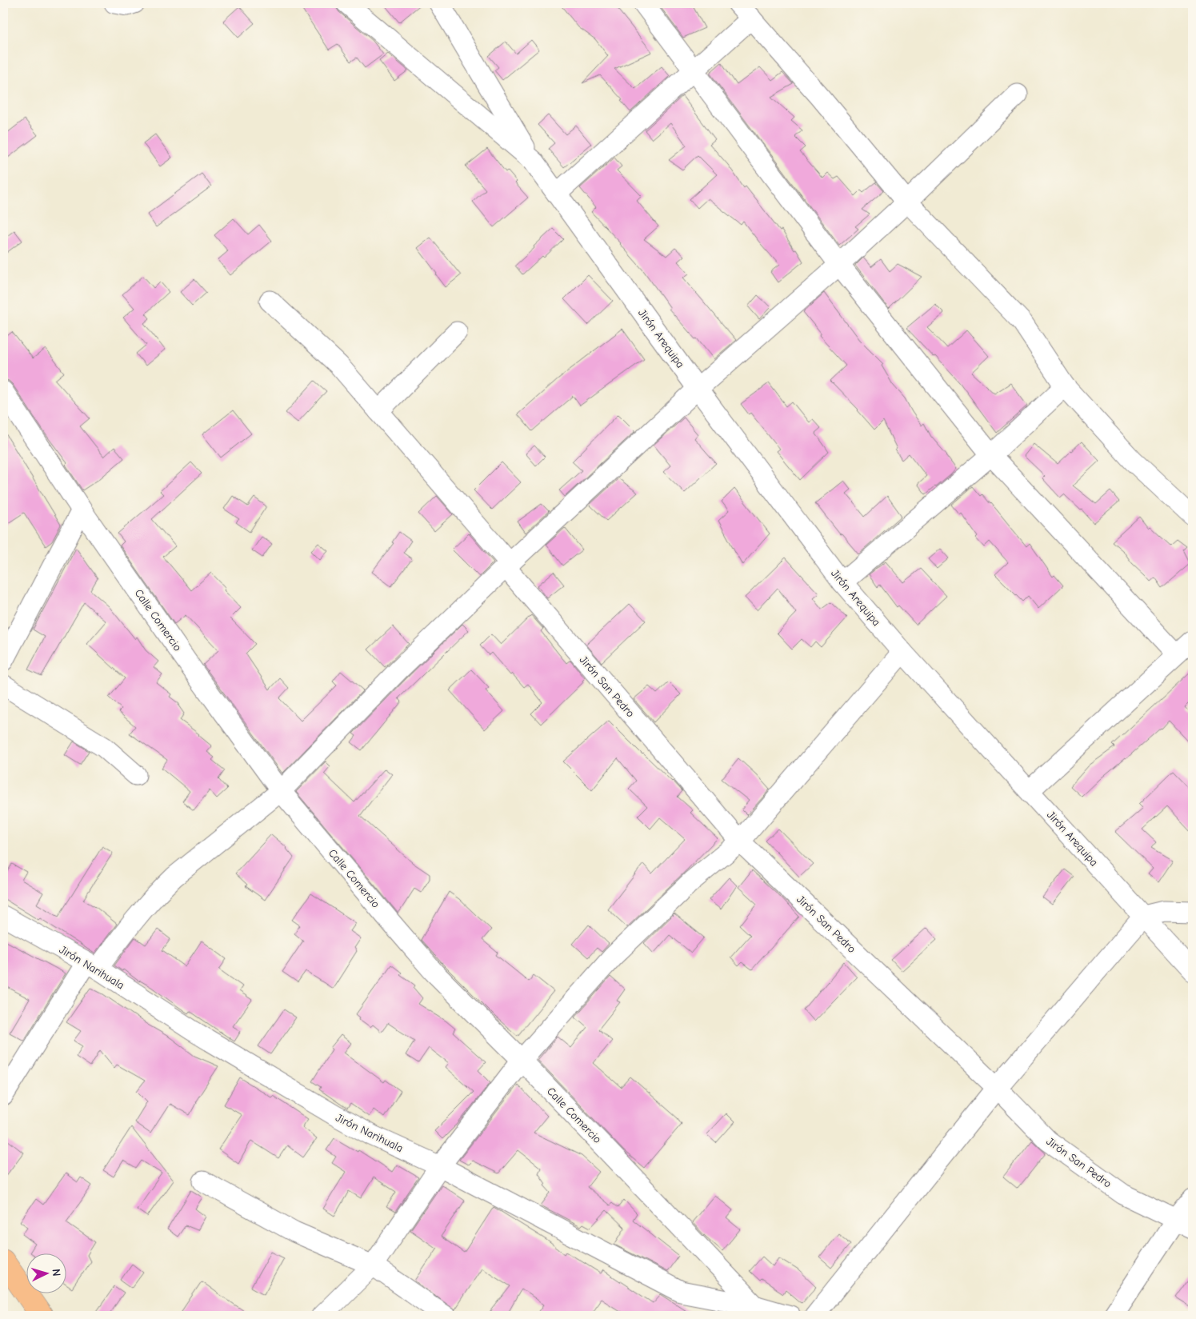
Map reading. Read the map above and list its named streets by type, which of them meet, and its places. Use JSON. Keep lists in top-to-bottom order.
{
  "streets": {
    "street": [
      "Jirón Arequipa",
      "Calle Comercio",
      "Jirón San Pedro",
      "Jirón Narihuala"
    ]
  },
  "crossings": [
    ["Calle Comercio", "Jirón Narihuala"]
  ],
  "north": "right"
}
